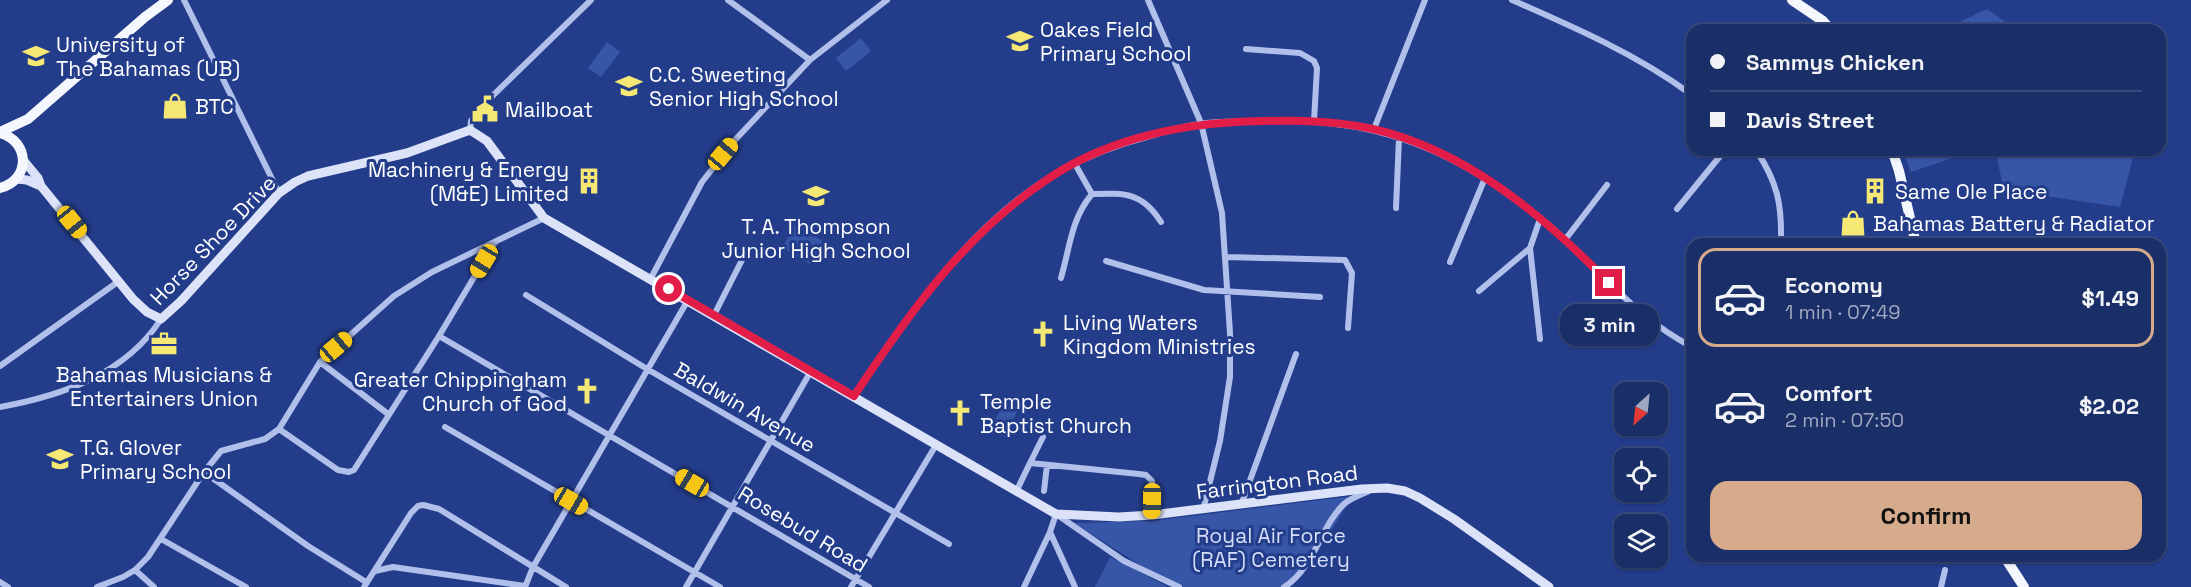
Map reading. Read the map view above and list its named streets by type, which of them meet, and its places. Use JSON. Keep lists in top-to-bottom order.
{
  "streets": {
    "street": [
      "Horse Shoe Drive",
      "Baldwin Avenue",
      "Farrington Road",
      "Rosebud Road"
    ]
  },
  "parks": ["Royal Air Force (RAF) Cemetery"],
  "places": {
    "school or university": [
      "Oakes Field Primary School",
      "University of The Bahamas (UB)",
      "C.C. Sweeting Senior High School",
      "T. A. Thompson Junior High School",
      "T.G. Glover Primary School"
    ],
    "shop": ["BTC", "Bahamas Battery & Radiator"],
    "public building": ["Mailboat"],
    "building": ["Machinery & Energy (M&E) Limited", "Same Ole Place"],
    "church": ["Living Waters Kingdom Ministries", "Greater Chippingham Church of God", "Temple Baptist Church"],
    "office": ["Bahamas Musicians & Entertainers Union"]
  },
  "north": "bottom left",
  "page": {
    "banner": ["Sammys Chicken", "Davis Street"],
    "list": [
      {
        "name": "Economy",
        "note": "1 min · 07:49",
        "value": "$1.49"
      },
      {
        "name": "Comfort",
        "note": "2 min · 07:50",
        "value": "$2.02"
      }
    ],
    "bubble": "3 min",
    "buttons": "Confirm"
  }
}
